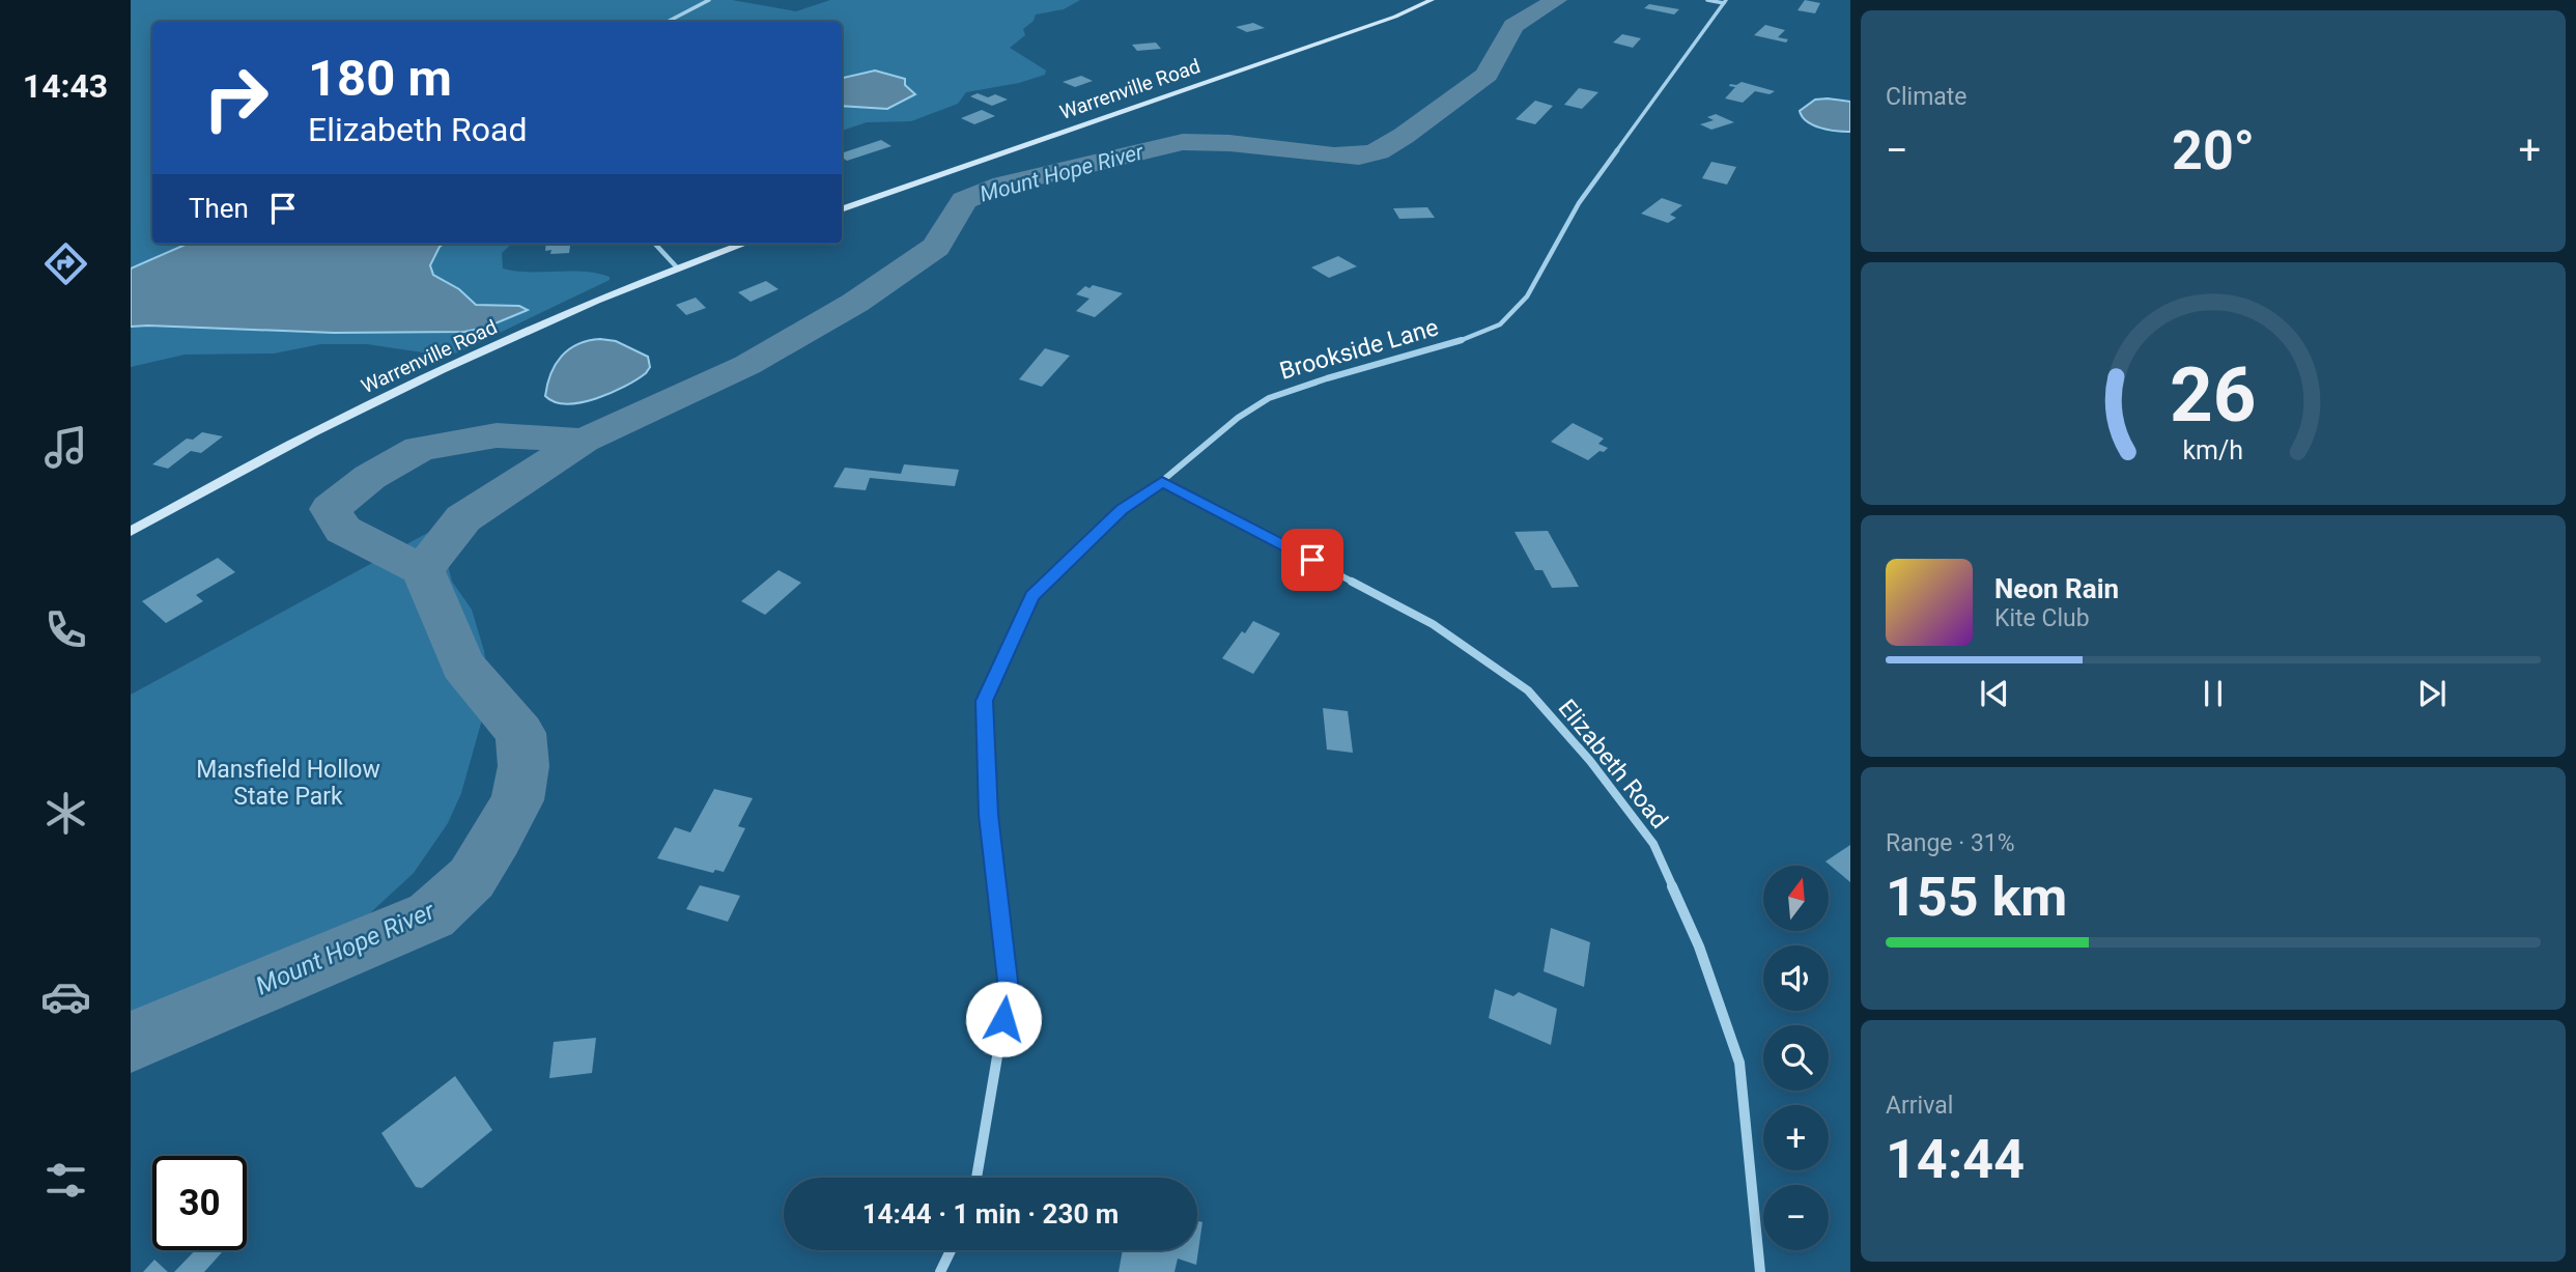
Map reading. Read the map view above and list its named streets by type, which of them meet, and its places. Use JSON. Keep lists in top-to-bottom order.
{
  "streets": {
    "main road": ["Warrenville Road"],
    "street": ["Brookside Lane", "Elizabeth Road"]
  },
  "crossings": [
    ["Brookside Lane", "Elizabeth Road"]
  ],
  "water": ["Mount Hope River"],
  "parks": ["Mansfield Hollow State Park"],
  "north": "top",
  "page": {
    "tabs": "14:43",
    "tile": [
      "Climate",
      ["Range · 31%", "155 km"],
      ["Arrival", "14:44"]
    ],
    "turn": ["180 m", "Elizabeth Road"],
    "heat": ["−", "20°", "+"],
    "then": "Then",
    "song": ["Neon Rain", "Kite Club"],
    "map_buttons": ["+", "−"],
    "limit": "30",
    "trip": "14:44 · 1 min · 230 m",
    "gauge": ["26", "km/h"]
  }
}
